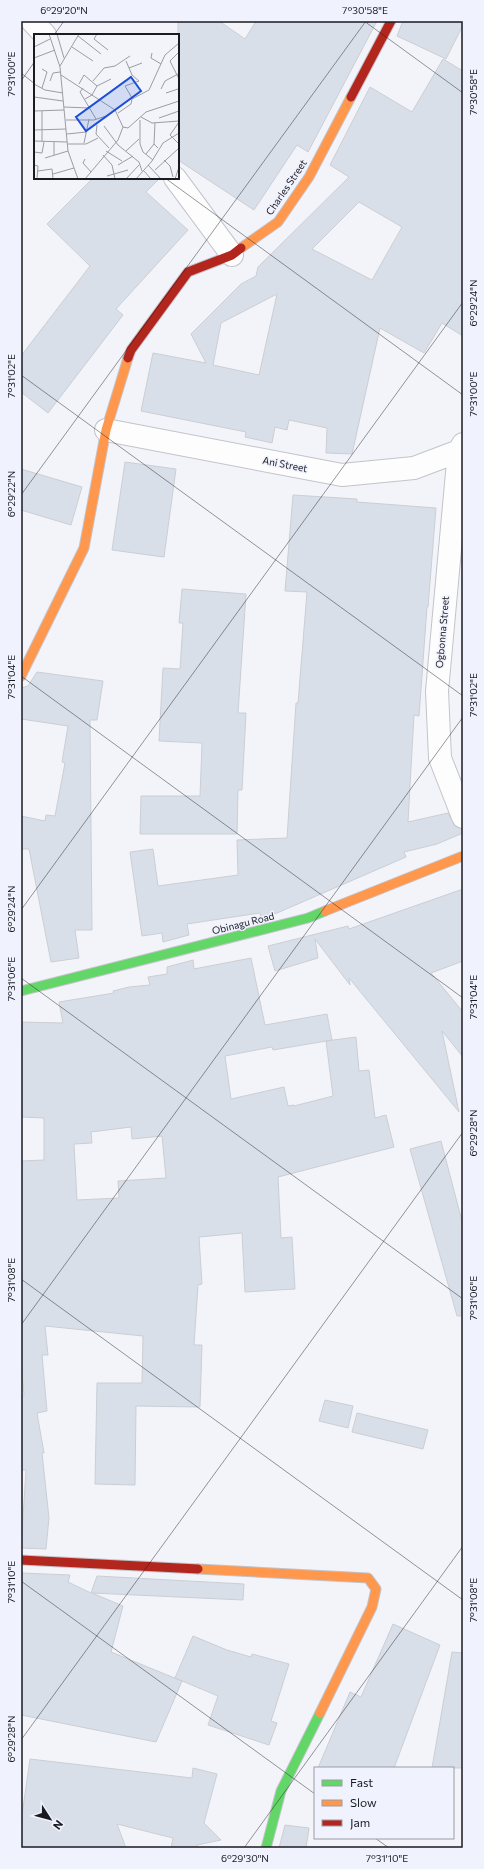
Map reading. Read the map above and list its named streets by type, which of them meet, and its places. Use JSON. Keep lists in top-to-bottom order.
{
  "streets": {
    "street": [
      "Charles Street",
      "Ani Street",
      "Ogbonna Street",
      "Obinagu Road"
    ]
  },
  "crossings": [
    ["Charles Street", "Ani Street"],
    ["Ani Street", "Ogbonna Street"]
  ],
  "legend": ["Fast", "Slow", "Jam"],
  "north": "bottom right",
  "coordinates": [
    "6°29'20\"N",
    "7°30'58\"E",
    "7°31'00\"E",
    "6°29'24\"N",
    "7°31'02\"E",
    "6°29'22\"N",
    "7°31'04\"E",
    "7°31'06\"E",
    "6°29'28\"N",
    "7°31'08\"E",
    "7°31'10\"E",
    "6°29'30\"N"
  ]
}
